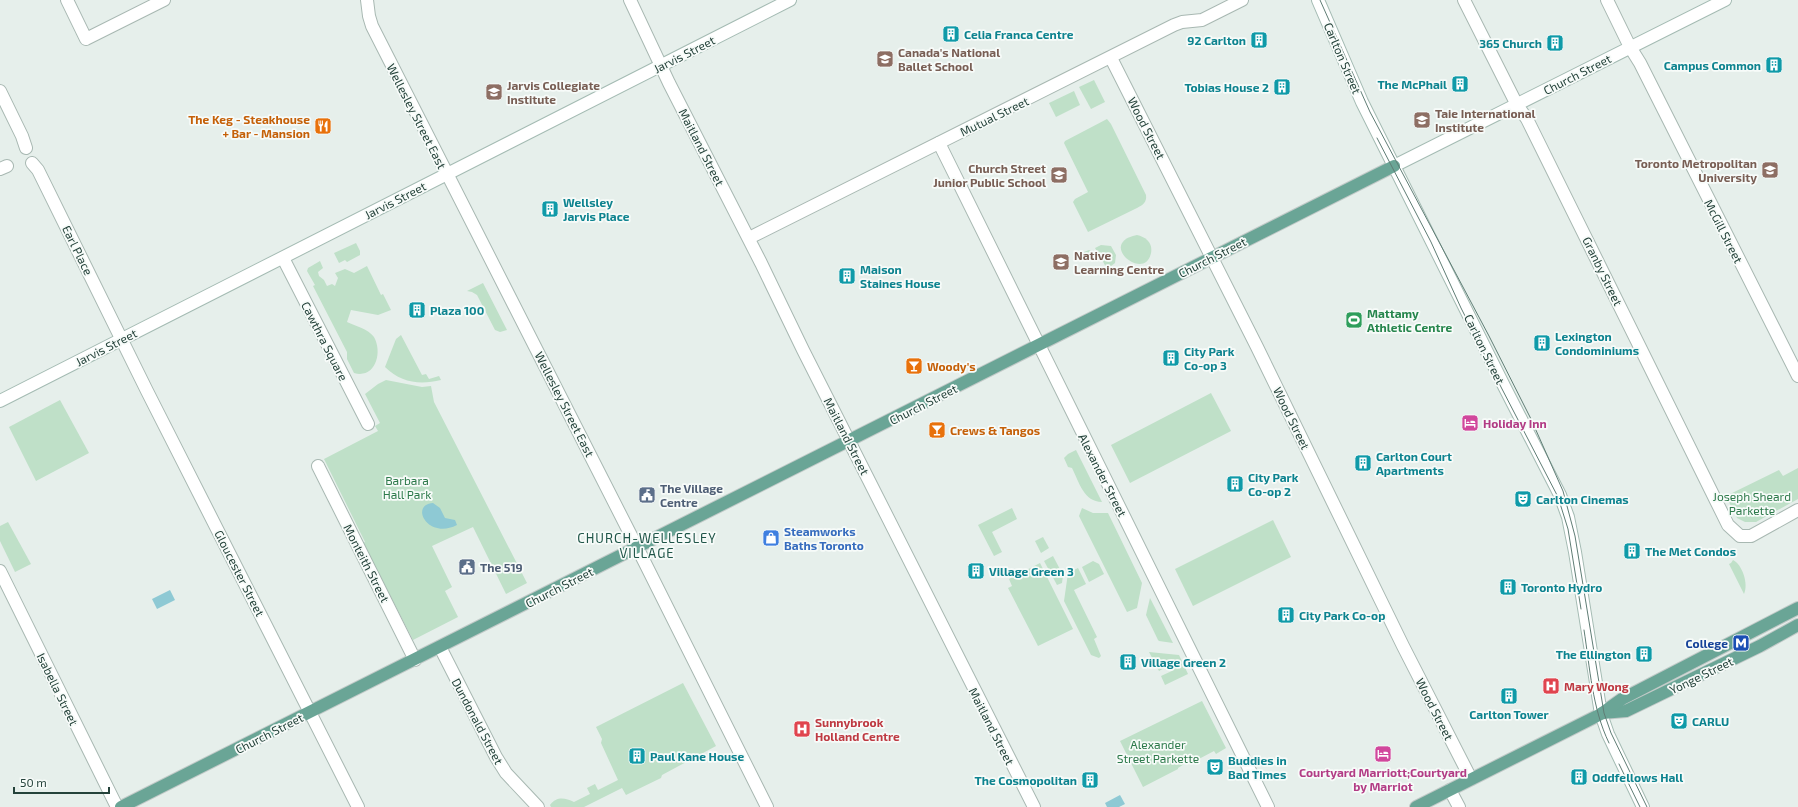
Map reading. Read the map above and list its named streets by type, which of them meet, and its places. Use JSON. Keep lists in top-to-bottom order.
{
  "streets": {
    "main road": ["Church Street", "Yonge Street"],
    "street": [
      "Jarvis Street",
      "Carlton Street",
      "Wellesley Street East",
      "Mutual Street",
      "Wood Street",
      "Maitland Street",
      "McGill Street",
      "Earl Place",
      "Granby Street",
      "Cawthra Square",
      "Alexander Street",
      "Monteith Street",
      "Gloucester Street",
      "Isabella Street",
      "Dundonald Street"
    ]
  },
  "crossings": [
    ["Jarvis Street", "Wellesley Street East"],
    ["Jarvis Street", "Maitland Street"],
    ["Jarvis Street", "Earl Place"],
    ["Jarvis Street", "Cawthra Square"],
    ["Jarvis Street", "Gloucester Street"],
    ["Carlton Street", "Church Street"],
    ["Carlton Street", "Yonge Street"],
    ["Church Street", "Wellesley Street East"],
    ["Church Street", "Wood Street"],
    ["Church Street", "Maitland Street"],
    ["Church Street", "McGill Street"],
    ["Church Street", "Granby Street"],
    ["Church Street", "Alexander Street"],
    ["Church Street", "Monteith Street"],
    ["Church Street", "Gloucester Street"],
    ["Church Street", "Dundonald Street"],
    ["Mutual Street", "Wood Street"],
    ["Mutual Street", "Maitland Street"],
    ["Mutual Street", "Alexander Street"],
    ["Wood Street", "Yonge Street"],
    ["Earl Place", "Gloucester Street"]
  ],
  "districts": ["CHURCH-WELLESLEY VILLAGE"],
  "parks": ["Barbara Hall Park", "Joseph Sheard Parkette", "Alexander Street Parkette"],
  "places": {
    "building": [
      "Celia Franca Centre",
      "92 Carlton",
      "365 Church",
      "Campus Common",
      "The McPhail",
      "Tobias House 2",
      "Wellsley Jarvis Place",
      "Maison Staines House",
      "Plaza 100",
      "Lexington Condominiums",
      "City Park Co-op 3",
      "Carlton Court Apartments",
      "City Park Co-op 2",
      "The Met Condos",
      "Village Green 3",
      "Toronto Hydro",
      "City Park Co-op",
      "The Ellington",
      "Village Green 2",
      "Carlton Tower",
      "Paul Kane House",
      "Oddfellows Hall",
      "The Cosmopolitan"
    ],
    "school or university": [
      "Canada's National Ballet School",
      "Jarvis Collegiate Institute",
      "Taie International Institute",
      "Toronto Metropolitan University",
      "Church Street Junior Public School",
      "Native Learning Centre"
    ],
    "restaurant": ["The Keg - Steakhouse + Bar - Mansion"],
    "sports": ["Mattamy Athletic Centre"],
    "bar": ["Woody's", "Crews & Tangos"],
    "hotel": ["Holiday Inn", "Courtyard Marriott;Courtyard by Marriot"],
    "public building": ["The Village Centre", "The 519"],
    "theatre": ["Carlton Cinemas", "CARLU", "Buddies in Bad Times"],
    "shop": ["Steamworks Baths Toronto"],
    "metro station": ["College"],
    "hospital": ["Mary Wong", "Sunnybrook Holland Centre"]
  },
  "scale_bar": "50 m"
}
